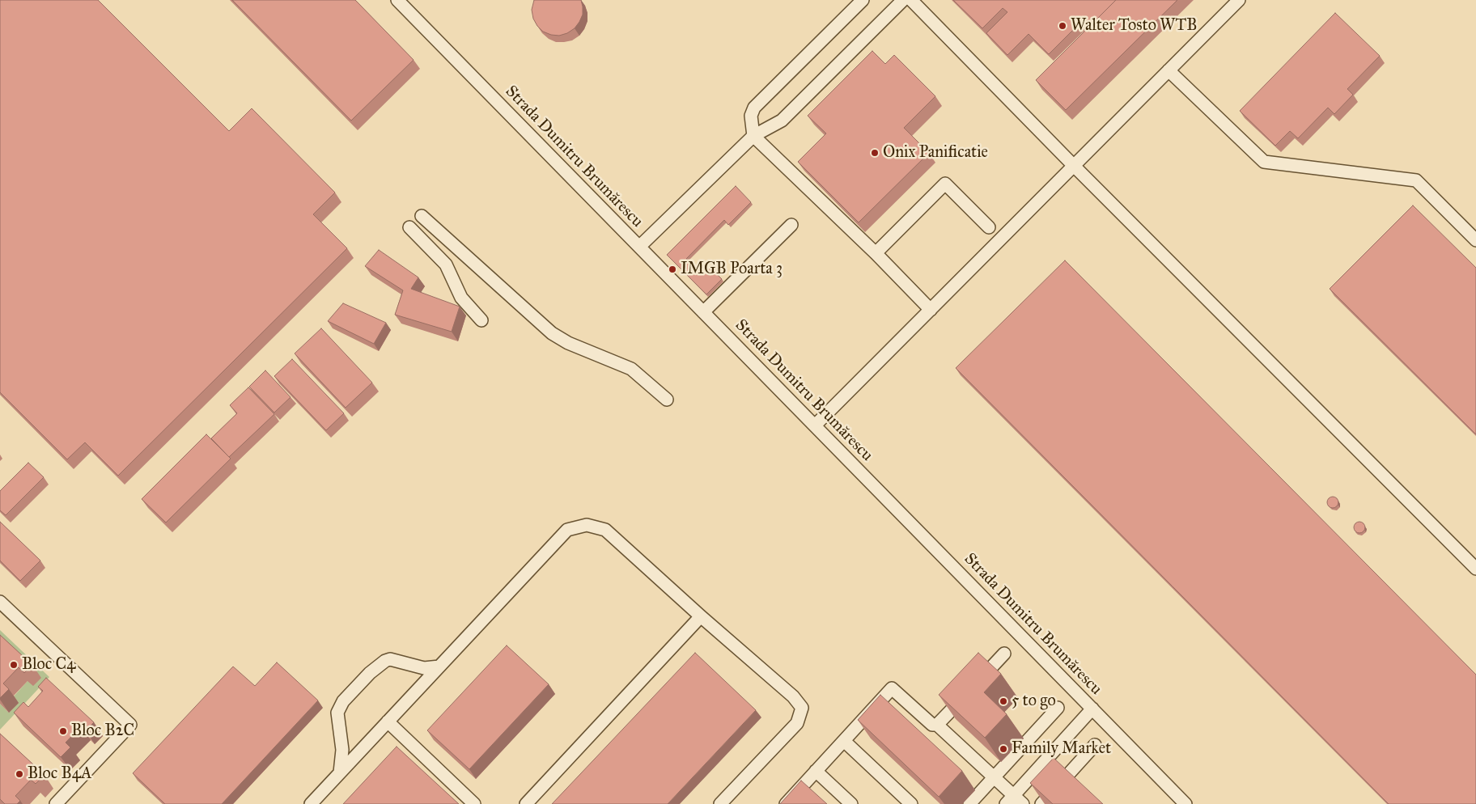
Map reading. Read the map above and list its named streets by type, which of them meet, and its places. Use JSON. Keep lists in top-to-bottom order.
{
  "streets": {
    "street": ["Strada Dumitru Brumărescu"]
  },
  "places": [
    "Walter Tosto WTB",
    "Onix Panificatie",
    "IMGB Poarta 3",
    "Bloc C4",
    "5 to go",
    "Bloc B2C",
    "Family Market",
    "Bloc B4A"
  ]
}
